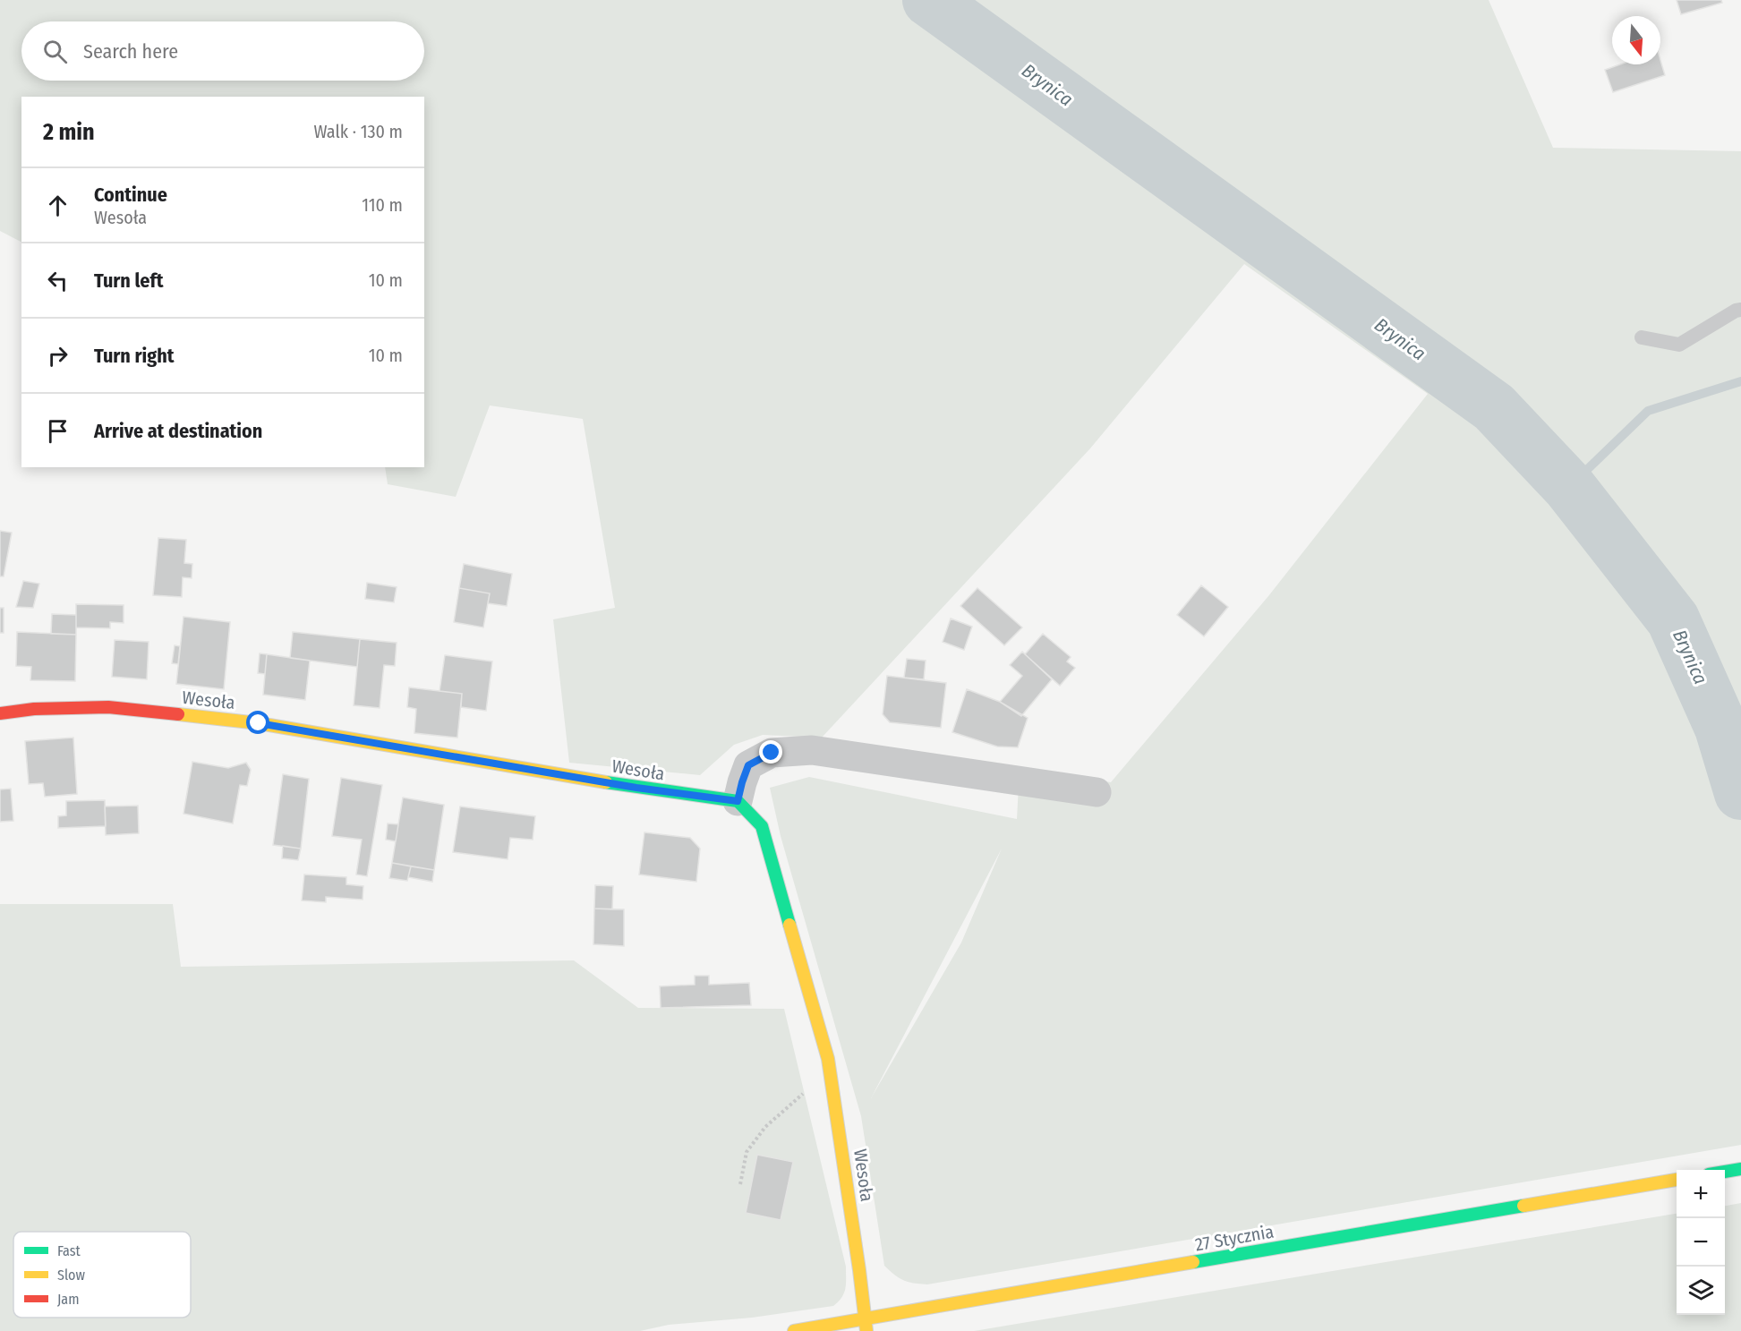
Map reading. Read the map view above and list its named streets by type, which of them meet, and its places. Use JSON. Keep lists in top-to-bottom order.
{
  "streets": {
    "street": ["Wesoła", "27 Stycznia"]
  },
  "crossings": [
    ["Wesoła", "27 Stycznia"]
  ],
  "water": ["Brynica"],
  "legend": ["Fast", "Slow", "Jam"],
  "north": "bottom",
  "page": {
    "search": "Search here",
    "heading": ["2 min", "Walk · 130 m"],
    "list": [
      ["Continue", "Wesoła", "110 m"],
      ["Turn left", "10 m"],
      ["Turn right", "10 m"],
      "Arrive at destination"
    ],
    "map_buttons": ["+", "−"]
  }
}
